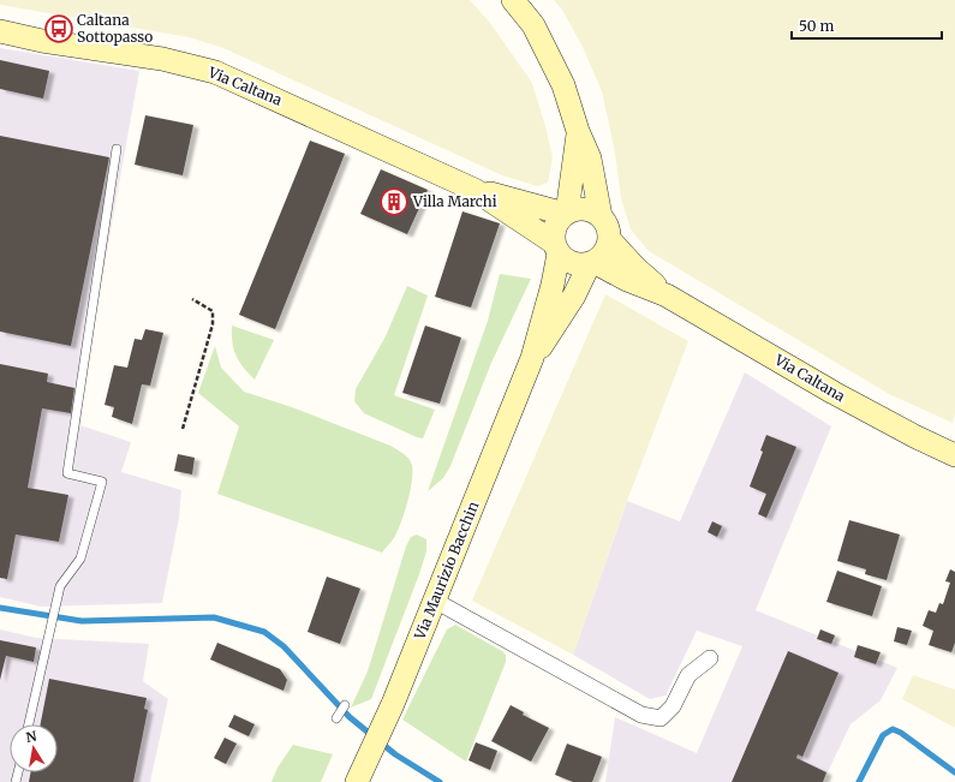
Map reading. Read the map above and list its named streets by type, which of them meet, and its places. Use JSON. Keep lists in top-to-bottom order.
{
  "streets": {
    "main road": ["Via Caltana", "Via Maurizio Bacchin"]
  },
  "crossings": [
    ["Via Caltana", "Via Maurizio Bacchin"]
  ],
  "places": {
    "bus stop": ["Caltana Sottopasso"],
    "building": ["Villa Marchi"]
  },
  "scale_bar": "50 m",
  "north": "top"
}
